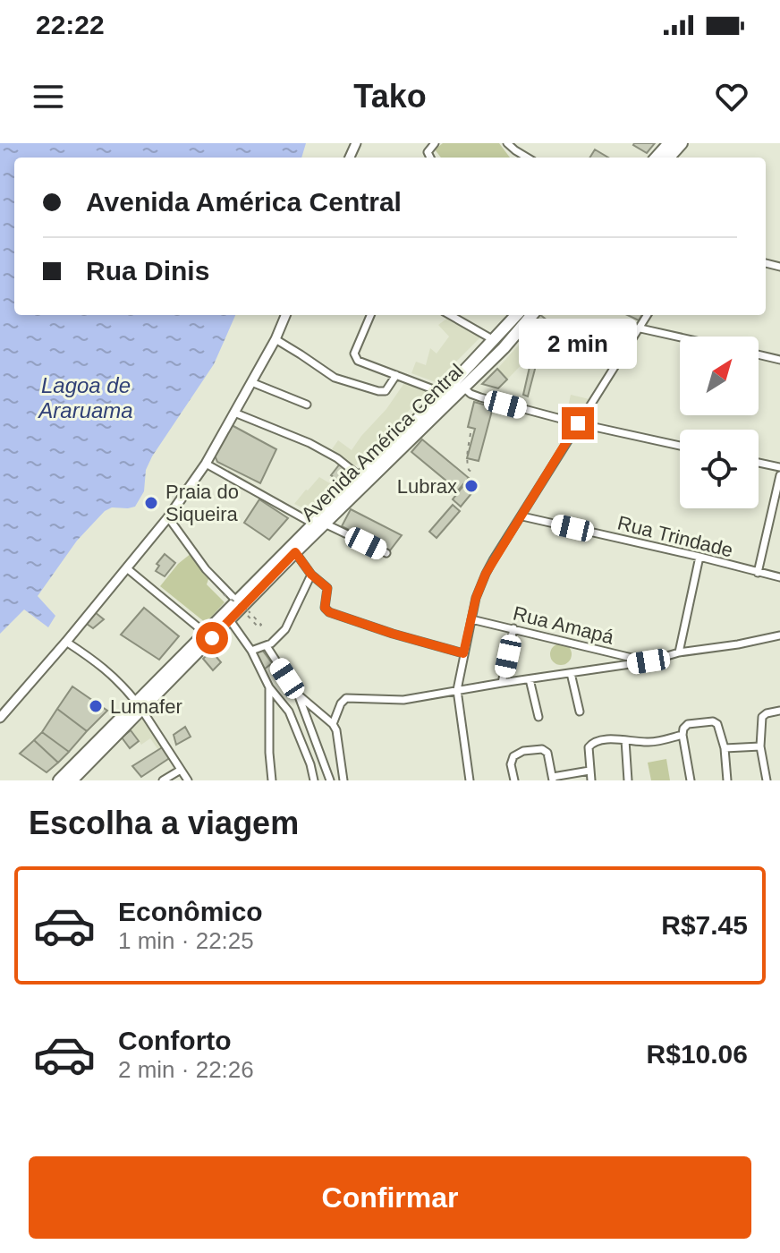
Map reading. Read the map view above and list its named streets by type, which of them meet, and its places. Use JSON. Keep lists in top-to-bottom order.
{
  "streets": {
    "highway": ["Avenida América Central"],
    "street": ["Rua Trindade", "Rua Amapá"]
  },
  "water": ["Lagoa de Araruama"],
  "places": ["Lubrax", "Praia do Siqueira", "Lumafer"],
  "north": "top right",
  "page": {
    "status": "22:22",
    "header": "Tako",
    "banner": ["Avenida América Central", "Rua Dinis"],
    "bubble": "2 min",
    "heading": "Escolha a viagem",
    "list": [
      {
        "name": "Econômico",
        "note": "1 min · 22:25",
        "value": "R$7.45"
      },
      {
        "name": "Conforto",
        "note": "2 min · 22:26",
        "value": "R$10.06"
      }
    ],
    "buttons": "Confirmar"
  }
}
